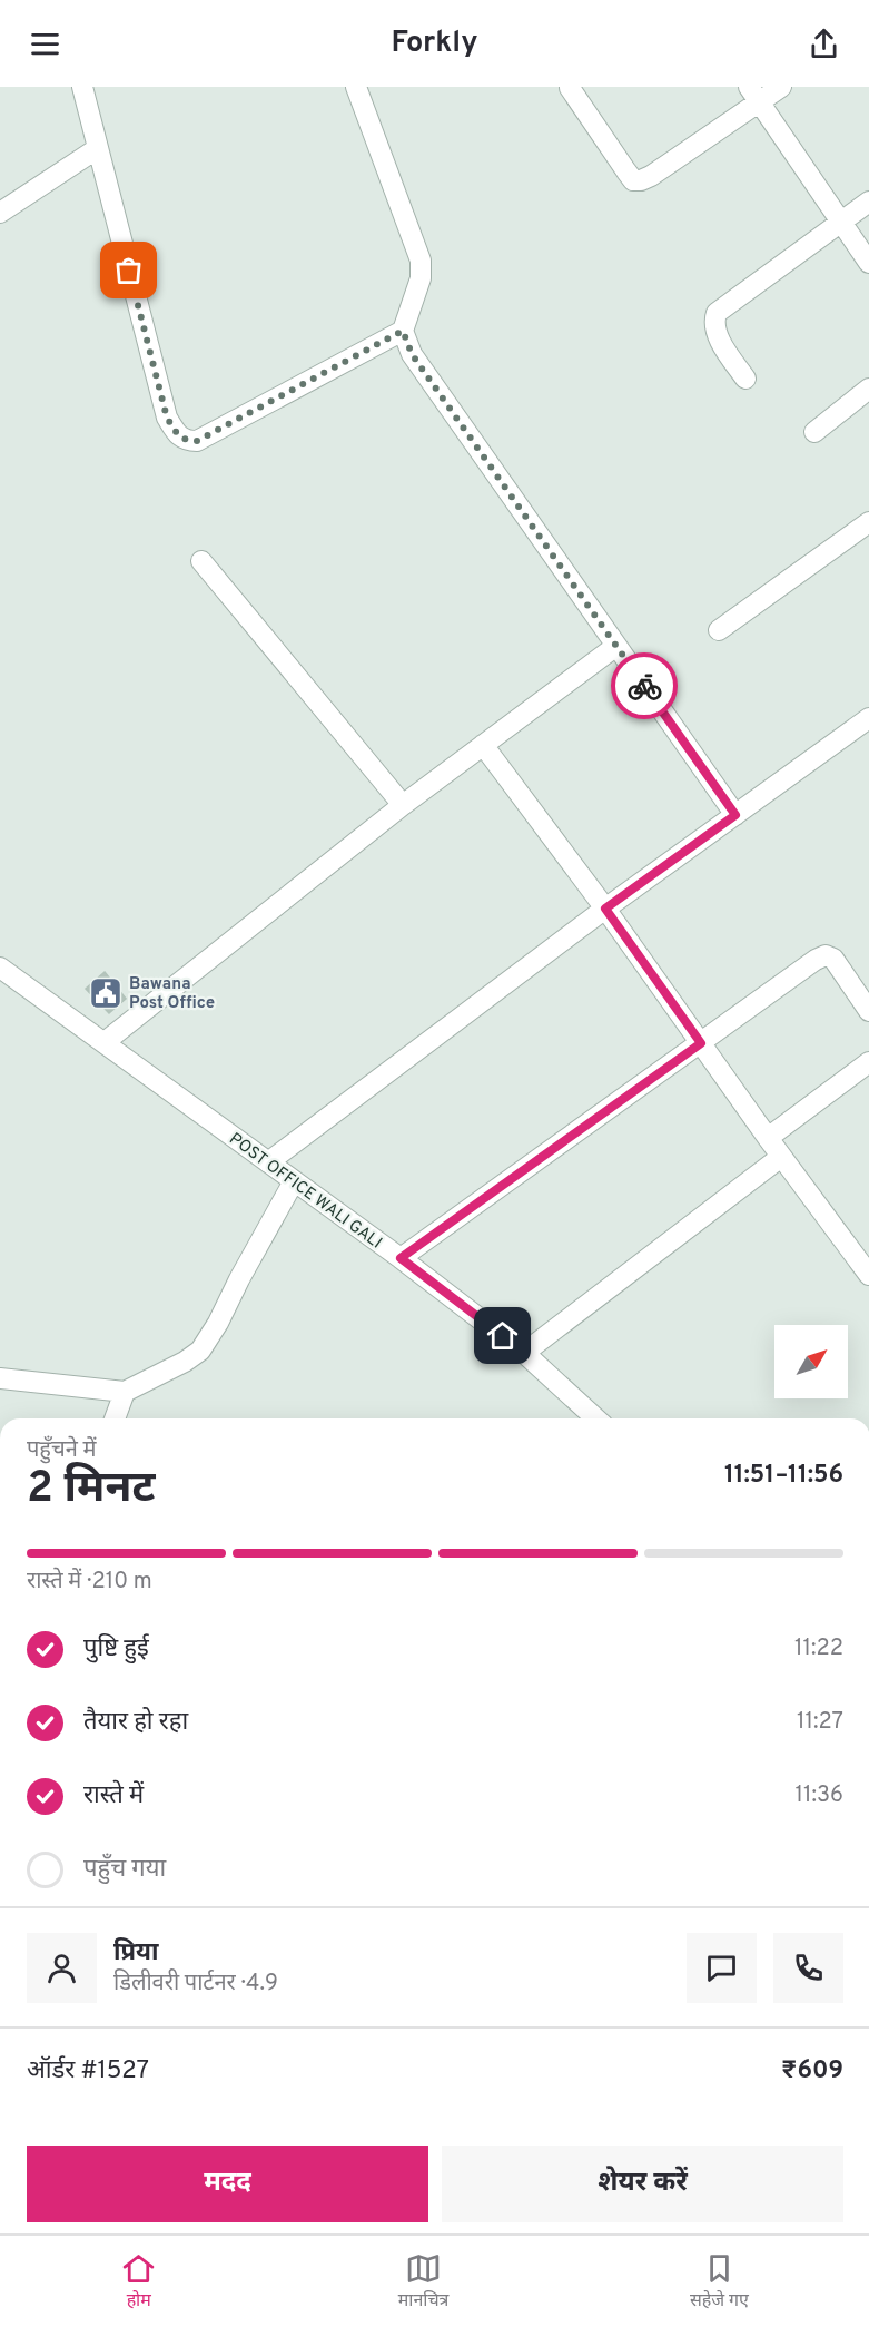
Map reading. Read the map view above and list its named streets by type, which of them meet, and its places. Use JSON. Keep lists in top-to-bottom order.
{
  "streets": {
    "street": ["POST OFFICE WALI GALI"]
  },
  "places": {
    "public building": ["Bawana Post Office"]
  },
  "north": "top right",
  "page": {
    "header": "Forkly",
    "heading": ["2 मिनट", "पहुँचने में", "11:51–11:56"],
    "panel": [
      "प्रिया",
      "डिलीवरी पार्टनर · 4.9",
      "ऑर्डर #1527",
      "₹609"
    ],
    "bar": "रास्ते में · 210 m",
    "list": [
      ["पुष्टि हुई", "11:22"],
      ["तैयार हो रहा", "11:27"],
      ["रास्ते में", "11:36"],
      "पहुँच गया"
    ],
    "buttons": ["मदद", "शेयर करें"],
    "tabs": ["होम", "मानचित्र", "सहेजे गए"]
  }
}
